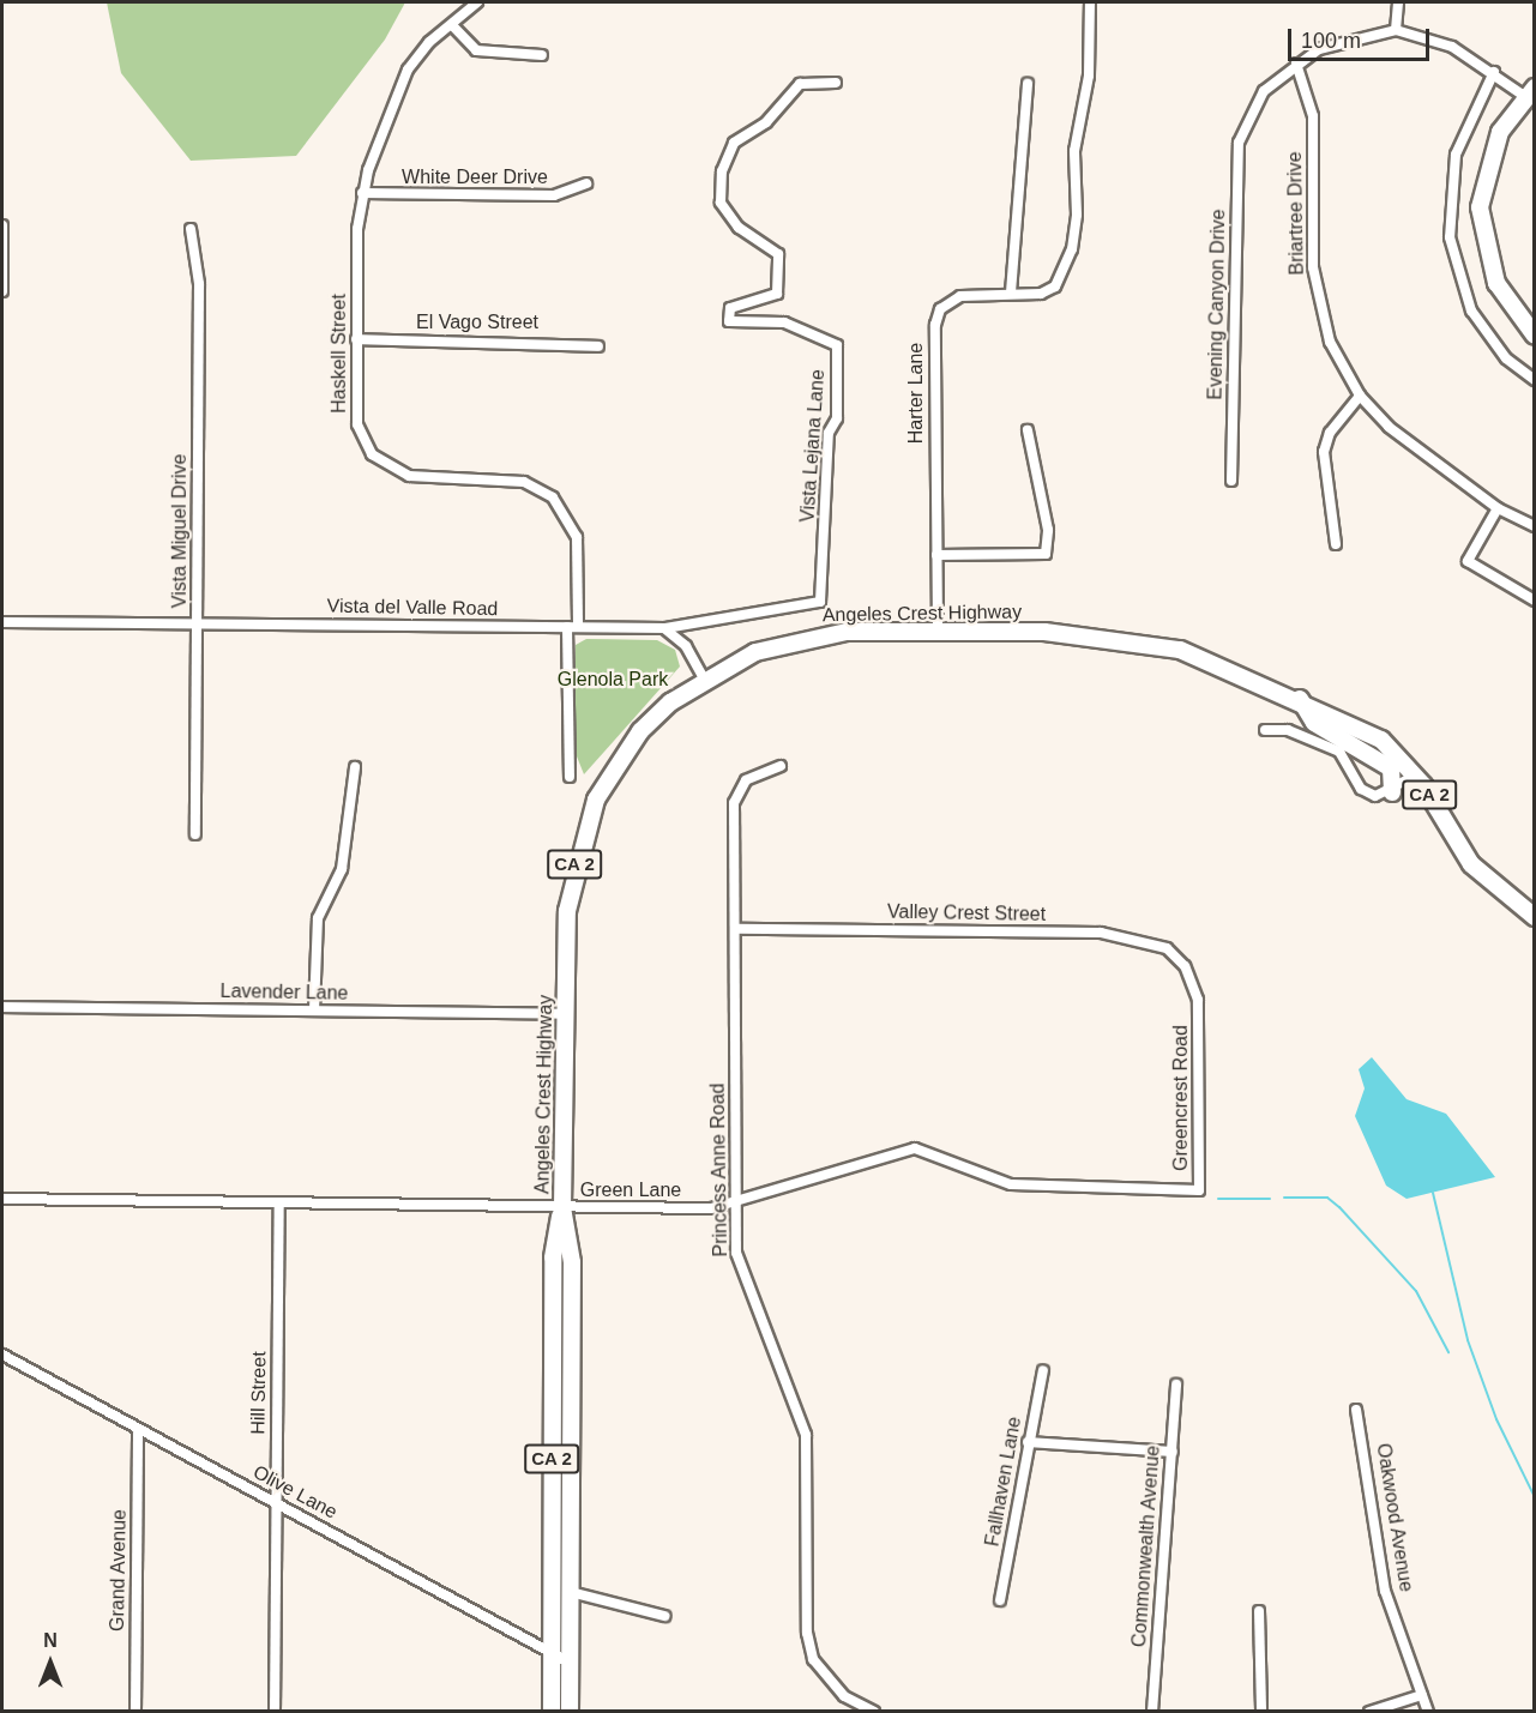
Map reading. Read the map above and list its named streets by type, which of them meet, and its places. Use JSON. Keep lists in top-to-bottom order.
{
  "streets": {
    "main road": ["Angeles Crest Highway", "CA 2"],
    "street": [
      "White Deer Drive",
      "Briartree Drive",
      "Evening Canyon Drive",
      "El Vago Street",
      "Haskell Street",
      "Harter Lane",
      "Vista Lejana Lane",
      "Vista Miguel Drive",
      "Vista del Valle Road",
      "Valley Crest Street",
      "Lavender Lane",
      "Greencrest Road",
      "Princess Anne Road",
      "Green Lane",
      "Hill Street",
      "Fallhaven Lane",
      "Olive Lane",
      "Oakwood Avenue",
      "Commonwealth Avenue",
      "Grand Avenue"
    ]
  },
  "crossings": [
    ["White Deer Drive", "Haskell Street"],
    ["Briartree Drive", "Evening Canyon Drive"],
    ["El Vago Street", "Haskell Street"],
    ["Haskell Street", "Vista del Valle Road"],
    ["Harter Lane", "Angeles Crest Highway"],
    ["Vista Lejana Lane", "Vista del Valle Road"],
    ["Vista Miguel Drive", "Vista del Valle Road"],
    ["Angeles Crest Highway", "Lavender Lane"],
    ["Angeles Crest Highway", "Green Lane"],
    ["Angeles Crest Highway", "Olive Lane"],
    ["Valley Crest Street", "Greencrest Road"],
    ["Valley Crest Street", "Princess Anne Road"],
    ["Greencrest Road", "Green Lane"],
    ["Princess Anne Road", "Green Lane"],
    ["Green Lane", "Hill Street"],
    ["Hill Street", "Olive Lane"],
    ["Olive Lane", "Grand Avenue"]
  ],
  "parks": ["Glenola Park"],
  "scale_bar": "100 m",
  "north": "top"
}
